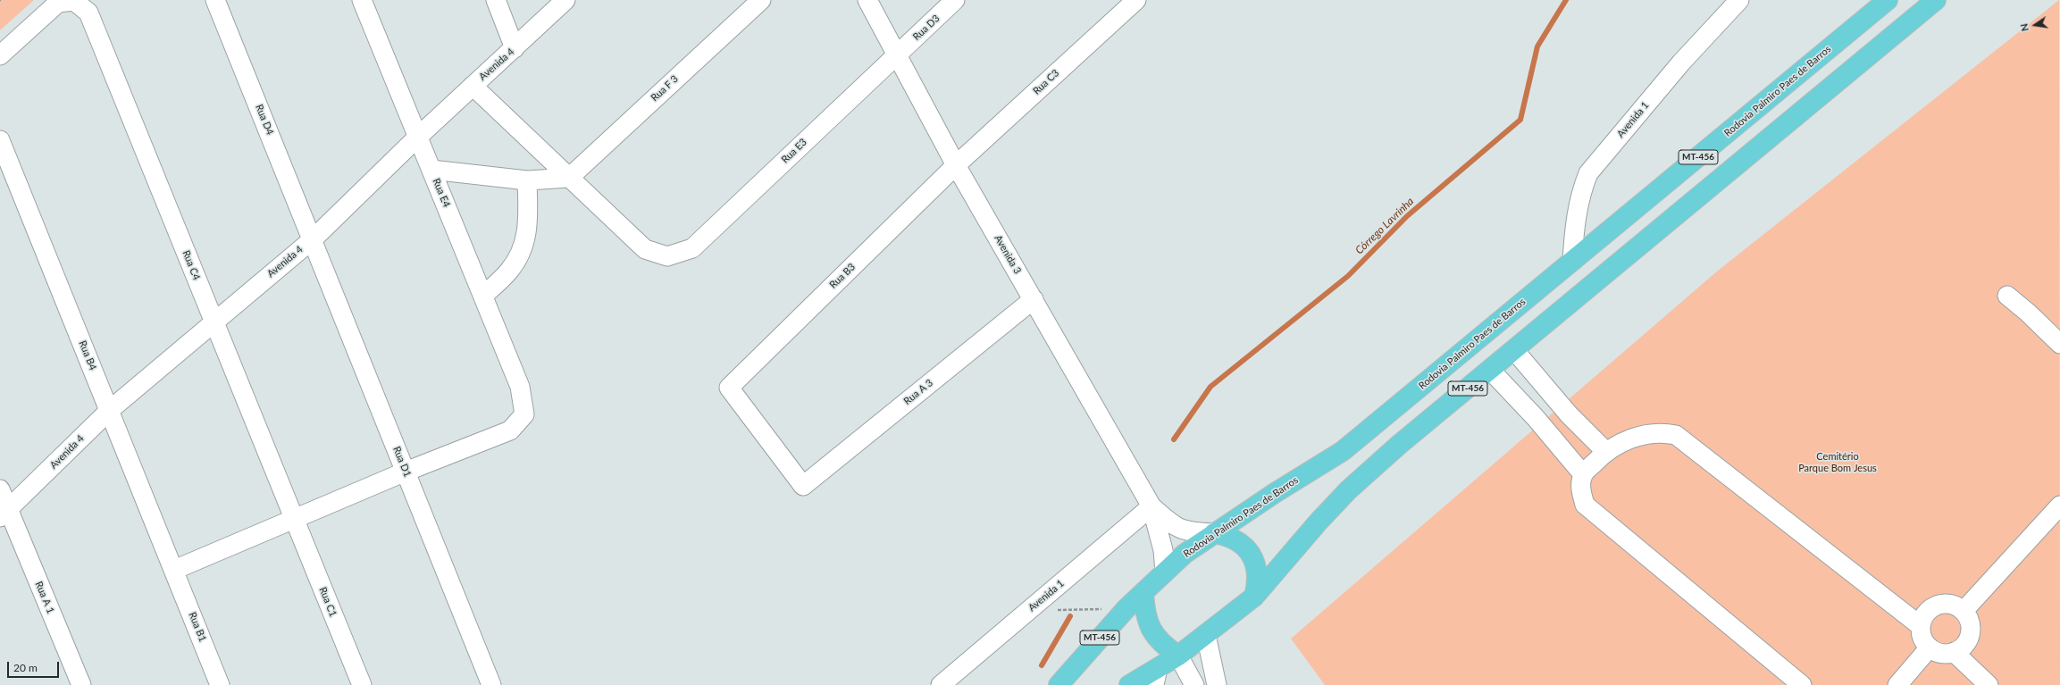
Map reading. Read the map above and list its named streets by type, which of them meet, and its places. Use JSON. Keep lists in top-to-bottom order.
{
  "streets": {
    "main road": ["Rodovia Palmiro Paes de Barros", "MT-456"],
    "street": [
      "Rua D3",
      "Avenida 4",
      "Rua C3",
      "Rua F 3",
      "Rua D4",
      "Avenida 1",
      "Rua E3",
      "Rua E4",
      "Avenida 3",
      "Rua C4",
      "Rua B3",
      "Rua B4",
      "Rua A 3",
      "Rua D1",
      "Rua A 1",
      "Rua C1",
      "Rua B1"
    ]
  },
  "crossings": [
    ["Rua D3", "Rua E3"],
    ["Rua D3", "Avenida 3"],
    ["Avenida 4", "Rua D4"],
    ["Avenida 4", "Rua E4"],
    ["Avenida 4", "Rua C4"],
    ["Avenida 4", "Rua B4"],
    ["Avenida 4", "Rua D1"],
    ["Avenida 4", "Rua A 1"],
    ["Rua C3", "Avenida 3"],
    ["Rua C3", "Rua B3"],
    ["Rua F 3", "Rua E3"],
    ["Rodovia Palmiro Paes de Barros", "Avenida 1"],
    ["Rua D4", "Rua D1"],
    ["Avenida 1", "Avenida 3"],
    ["Rua E3", "Avenida 3"],
    ["Rua E4", "Rua D1"],
    ["Avenida 3", "Rua B3"],
    ["Avenida 3", "Rua A 3"],
    ["Rua C4", "Rua C1"],
    ["Rua B3", "Rua A 3"],
    ["Rua B4", "Rua B1"]
  ],
  "water": ["Córrego Lavrinha"],
  "parks": ["Cemitério Parque Bom Jesus"],
  "scale_bar": "20 m",
  "north": "left"
}
